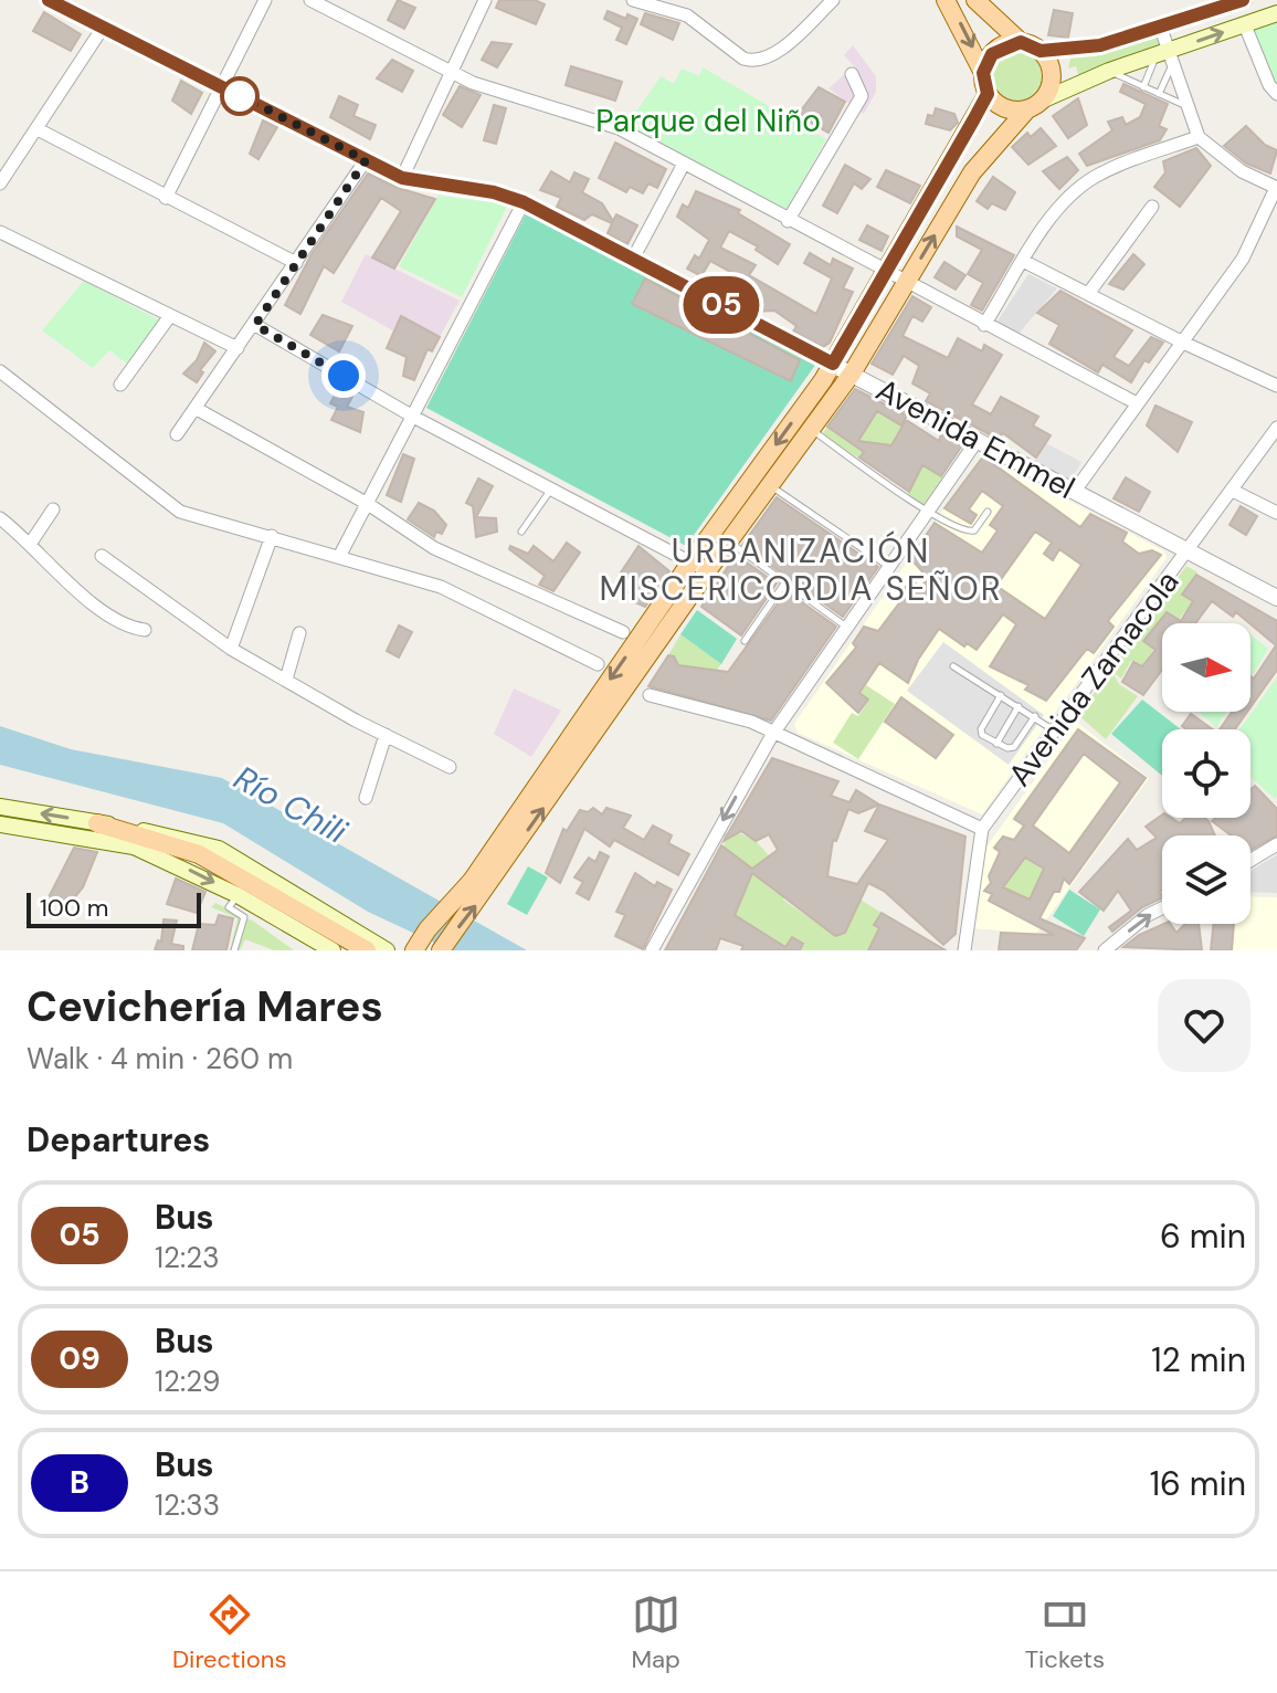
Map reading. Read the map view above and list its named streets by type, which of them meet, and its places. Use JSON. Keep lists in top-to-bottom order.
{
  "streets": {
    "street": ["Avenida Emmel", "Avenida Zamacola"]
  },
  "crossings": [
    ["Avenida Emmel", "Avenida Zamacola"]
  ],
  "districts": ["URBANIZACIÓN MISCERICORDIA SEÑOR"],
  "water": ["Río Chili"],
  "parks": ["Parque del Niño"],
  "lines": ["bus line 05"],
  "scale_bar": "100 m",
  "north": "right",
  "page": {
    "on_map": "05",
    "scale": "100 m",
    "heading": [
      ["Cevichería Mares", "Walk · 4 min · 260 m"],
      "Departures"
    ],
    "list": [
      {
        "mark": "05",
        "name": "Bus",
        "note": "12:23",
        "value": "6 min"
      },
      {
        "mark": "09",
        "name": "Bus",
        "note": "12:29",
        "value": "12 min"
      },
      {
        "mark": "B",
        "name": "Bus",
        "note": "12:33",
        "value": "16 min"
      }
    ],
    "tabs": ["Directions", "Map", "Tickets"]
  }
}
